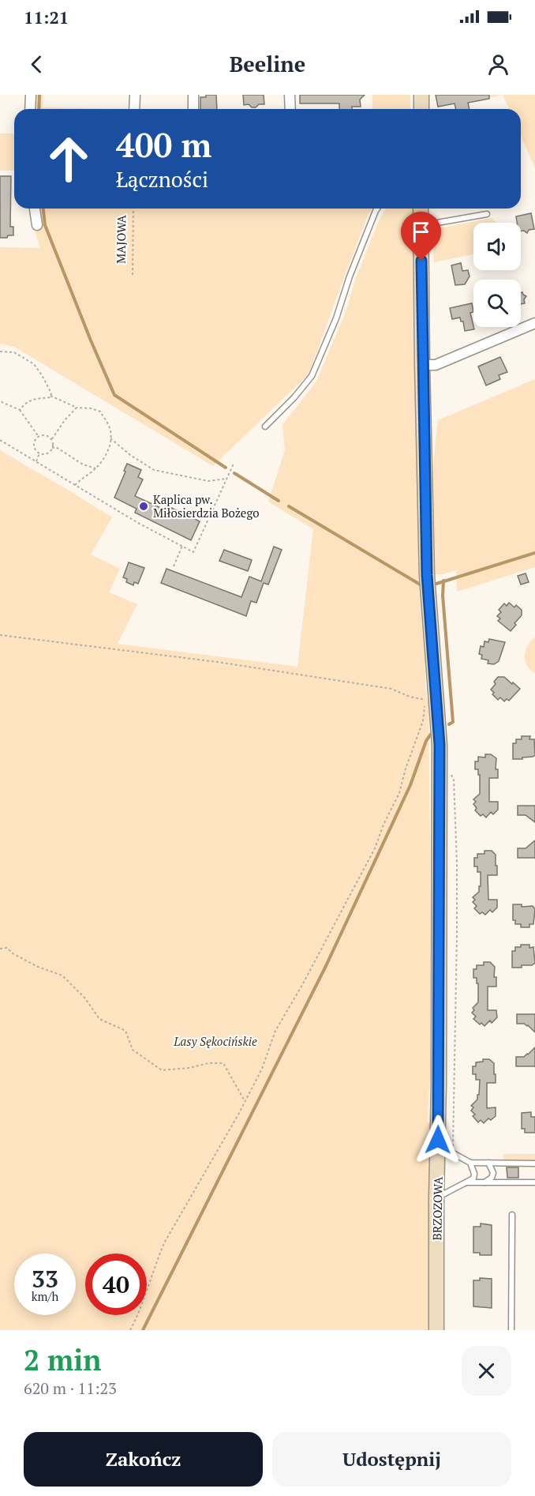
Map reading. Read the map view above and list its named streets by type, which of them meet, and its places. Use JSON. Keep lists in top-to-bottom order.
{
  "streets": {
    "street": ["BRZOZOWA"],
    "path": ["MAJOWA"]
  },
  "parks": ["Lasy Sękocińskie"],
  "places": ["Kaplica pw. Miłosierdzia Bożego"],
  "page": {
    "status": "11:21",
    "header": "Beeline",
    "turn": ["400 m", "Łączności"],
    "speed": "33 km/h",
    "limit": "40",
    "heading": ["2 min", "620 m · 11:23"],
    "buttons": ["Zakończ", "Udostępnij"]
  }
}
